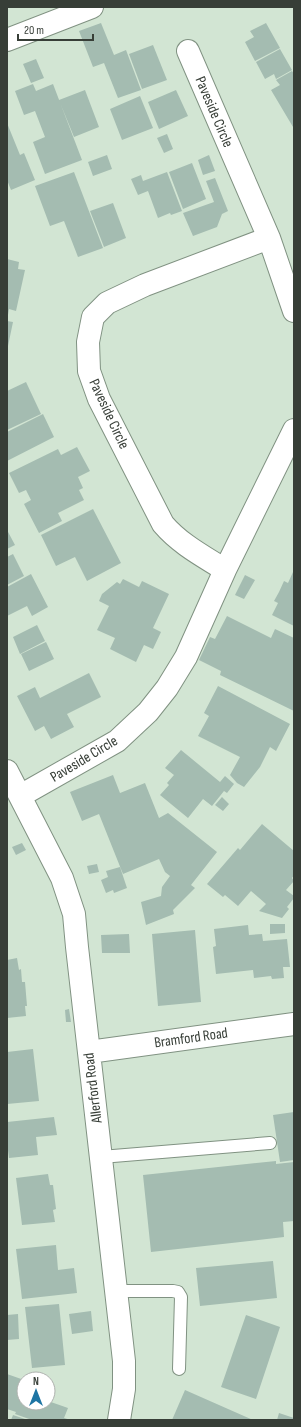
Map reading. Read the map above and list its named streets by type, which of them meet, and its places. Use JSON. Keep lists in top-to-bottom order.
{
  "streets": {
    "street": ["Paveside Circle", "Bramford Road", "Allerford Road"]
  },
  "crossings": [
    ["Paveside Circle", "Allerford Road"],
    ["Bramford Road", "Allerford Road"]
  ],
  "scale_bar": "20 m",
  "north": "top"
}
